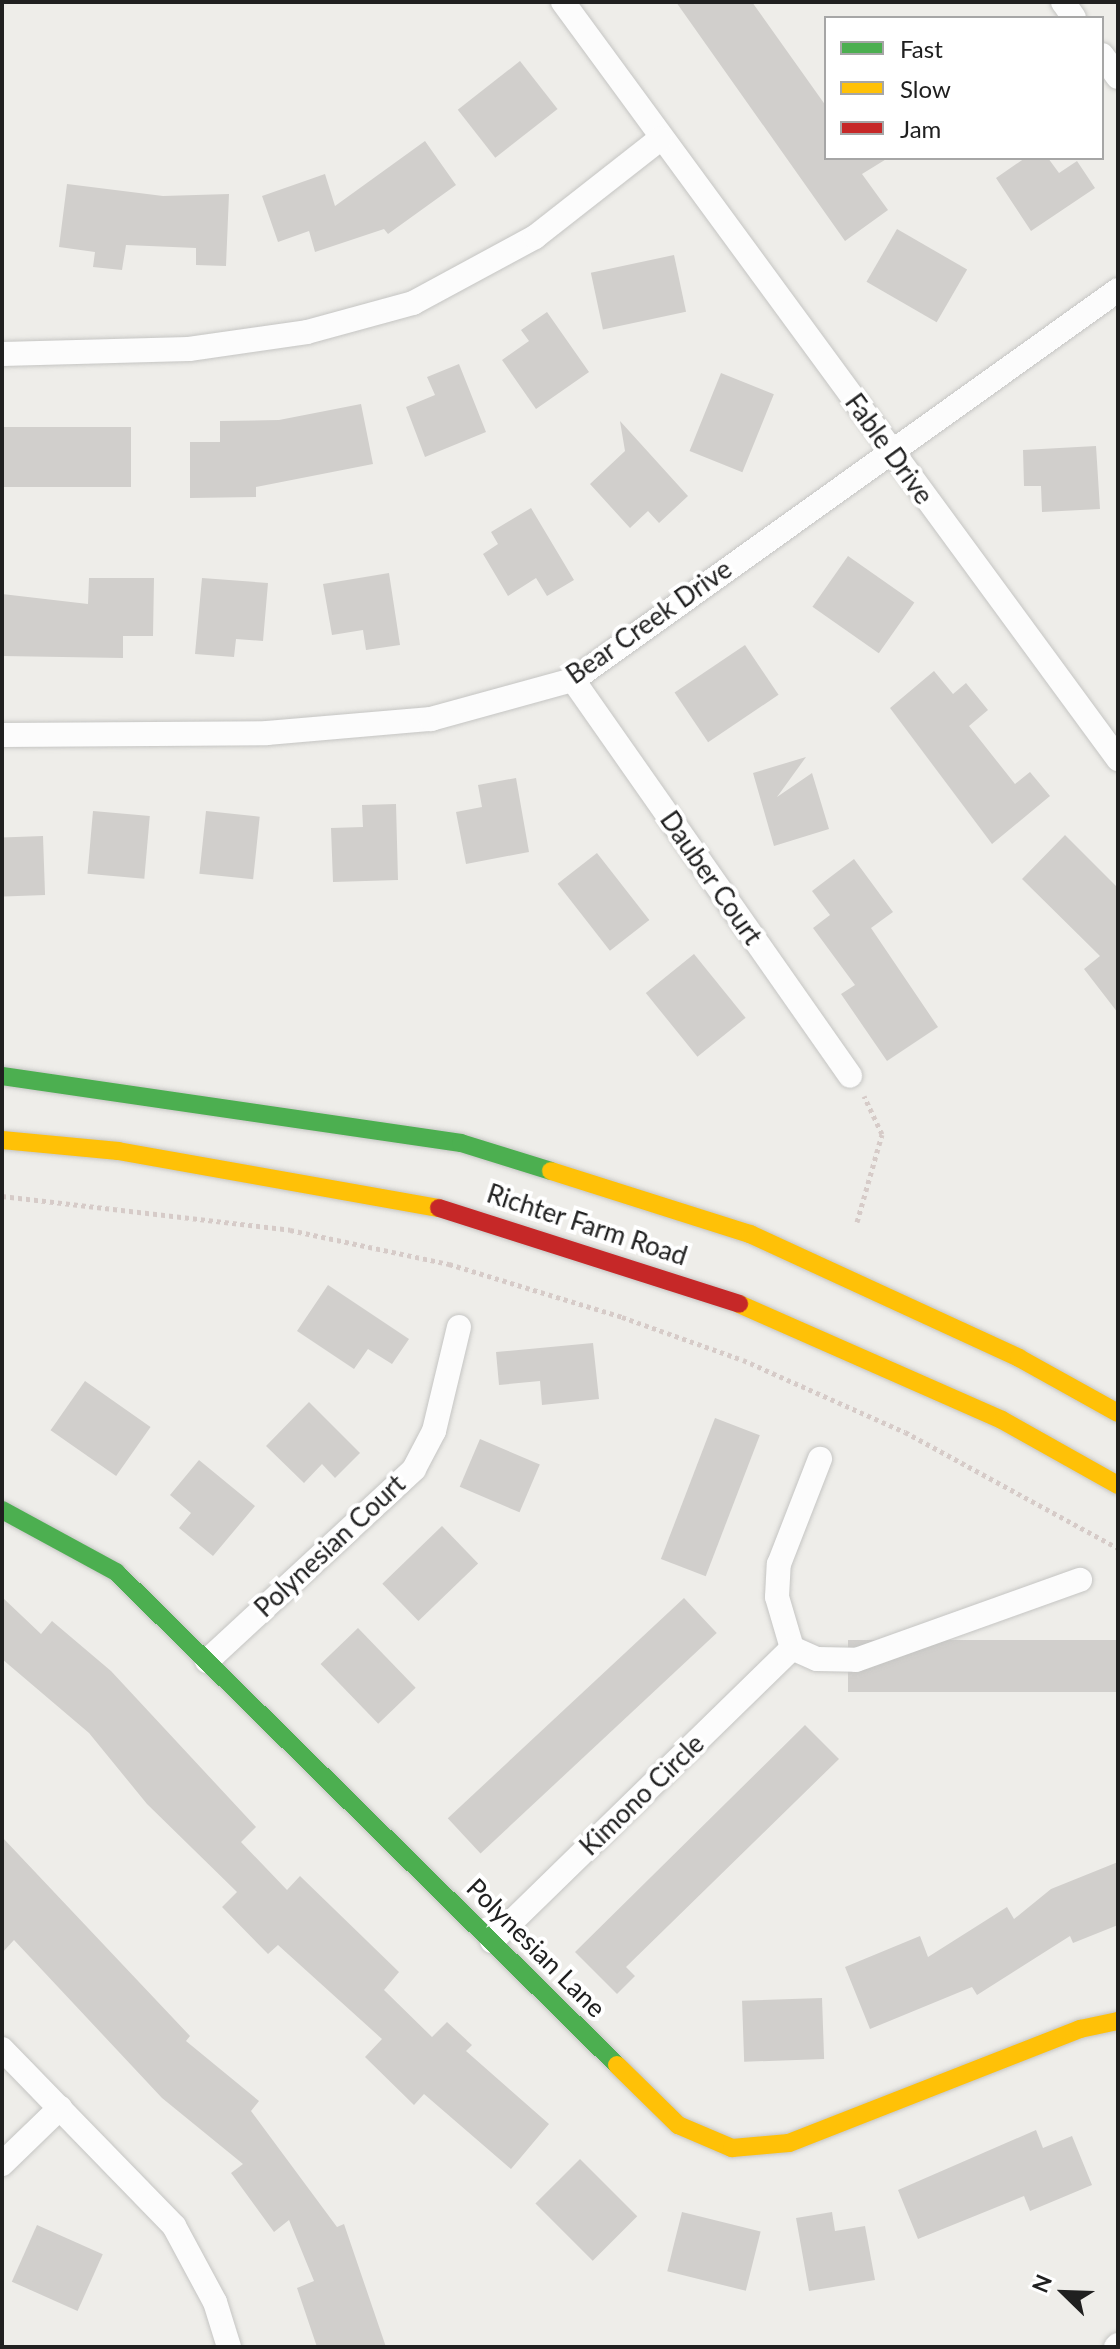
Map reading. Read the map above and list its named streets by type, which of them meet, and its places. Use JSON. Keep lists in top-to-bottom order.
{
  "streets": {
    "main road": ["Richter Farm Road", "Polynesian Lane"],
    "street": [
      "Fable Drive",
      "Bear Creek Drive",
      "Dauber Court",
      "Polynesian Court",
      "Kimono Circle"
    ]
  },
  "crossings": [
    ["Fable Drive", "Bear Creek Drive"],
    ["Bear Creek Drive", "Dauber Court"],
    ["Polynesian Court", "Polynesian Lane"],
    ["Kimono Circle", "Polynesian Lane"]
  ],
  "legend": ["Fast", "Slow", "Jam"],
  "north": "top left"
}
